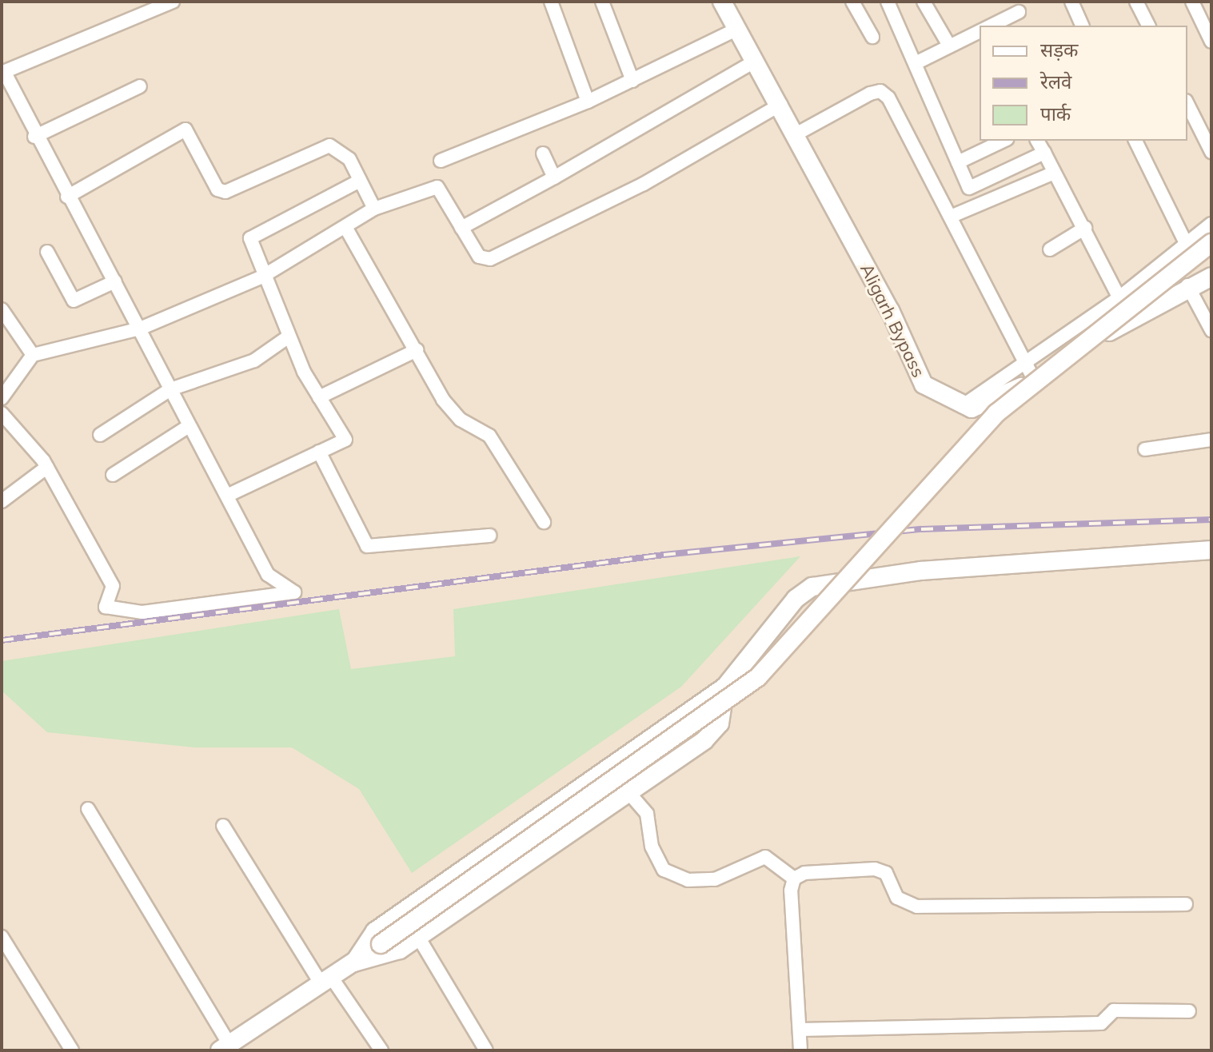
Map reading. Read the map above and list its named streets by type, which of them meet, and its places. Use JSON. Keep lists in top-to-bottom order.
{
  "streets": {
    "street": ["Aligarh Bypass"]
  },
  "legend": ["सड़क", "रेलवे", "पार्क"]
}
